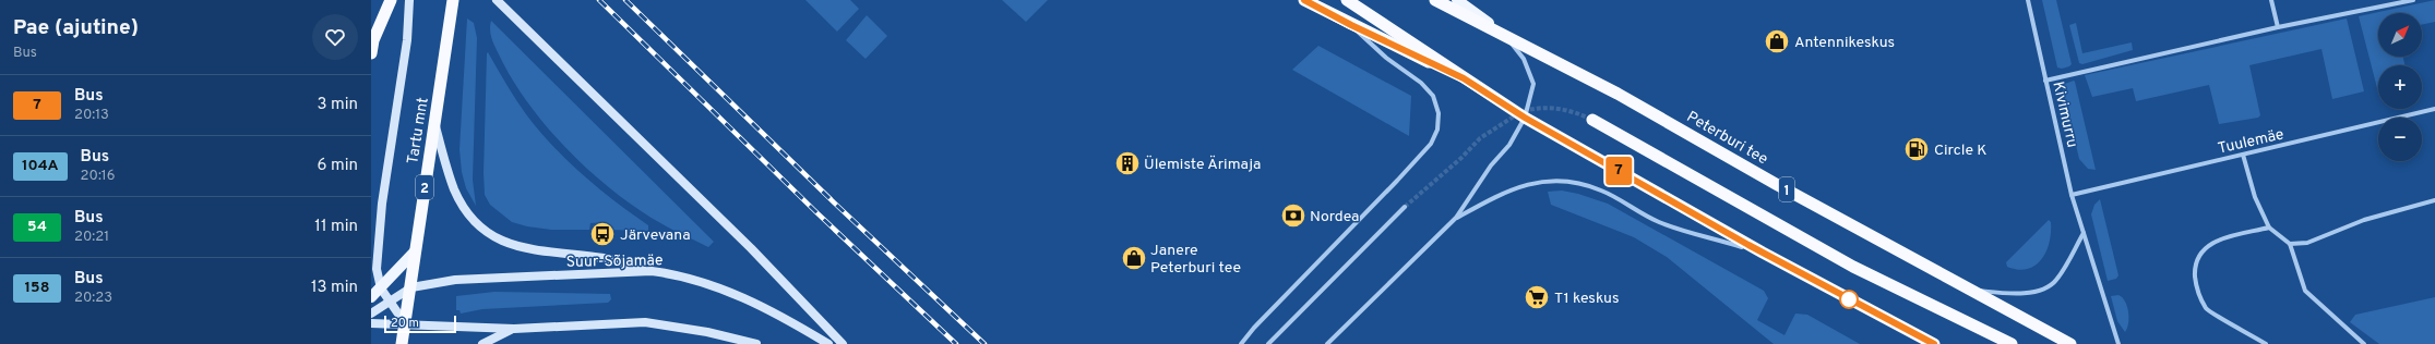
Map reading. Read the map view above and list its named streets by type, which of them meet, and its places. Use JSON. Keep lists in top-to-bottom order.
{
  "streets": {
    "highway": [
      "Tartu mnt",
      "Peterburi tee",
      "2",
      "1"
    ],
    "main road": ["Suur-Sõjamäe"],
    "street": ["Kivimurru", "Tuulemäe"]
  },
  "crossings": [
    ["Kivimurru", "Tuulemäe"],
    ["Tartu mnt", "Suur-Sõjamäe"],
    ["Peterburi tee", "1"]
  ],
  "places": {
    "shop": ["Antennikeskus", "Janere Peterburi tee"],
    "fuel station": ["Circle K"],
    "building": ["Ülemiste Ärimaja"],
    "bank": ["Nordea"],
    "bus stop": ["Järvevana"],
    "supermarket": ["T1 keskus"]
  },
  "lines": ["bus line 7"],
  "scale_bar": "20 m",
  "north": "top right",
  "page": {
    "heading": ["Pae (ajutine)", "Bus"],
    "on_map": "7",
    "map_buttons": ["+", "−"],
    "list": [
      {
        "mark": "7",
        "name": "Bus",
        "note": "20:13",
        "value": "3 min"
      },
      {
        "mark": "104A",
        "name": "Bus",
        "note": "20:16",
        "value": "6 min"
      },
      {
        "mark": "54",
        "name": "Bus",
        "note": "20:21",
        "value": "11 min"
      },
      {
        "mark": "158",
        "name": "Bus",
        "note": "20:23",
        "value": "13 min"
      }
    ],
    "scale": "20 m"
  }
}
